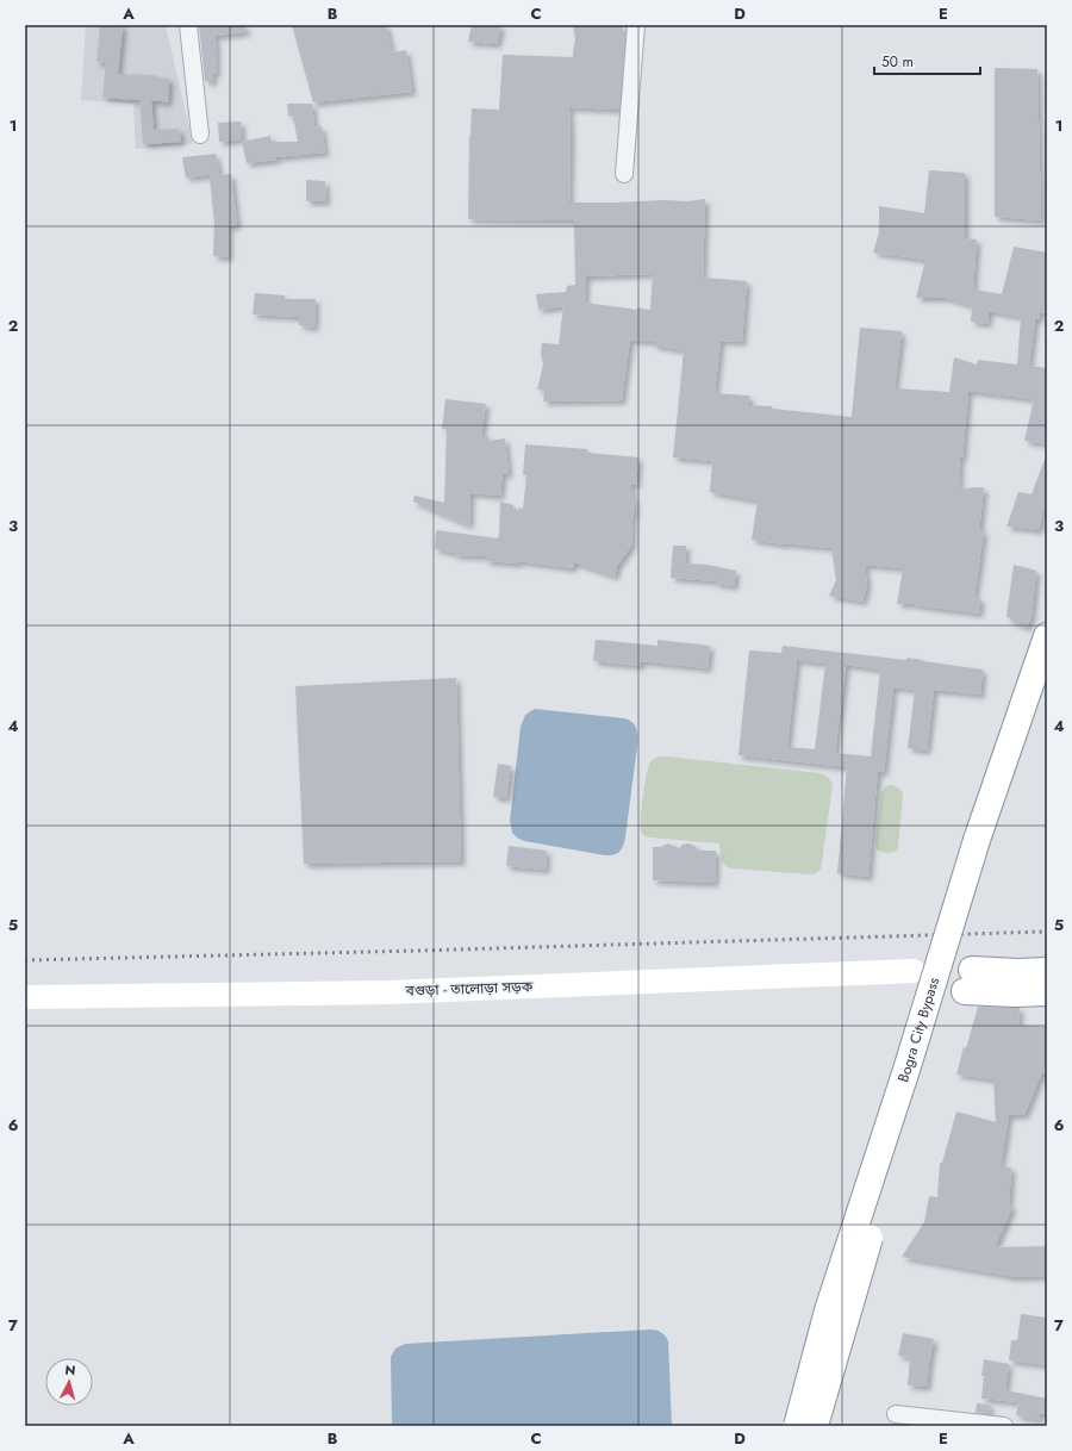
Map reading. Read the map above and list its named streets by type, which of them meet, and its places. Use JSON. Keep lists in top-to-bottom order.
{
  "streets": {
    "highway": ["Bogra City Bypass"],
    "street": ["বগুড়া - তালোড়া সড়ক"]
  },
  "scale_bar": "50 m",
  "north": "top",
  "grid": {
    "columns": [
      "A",
      "B",
      "C",
      "D",
      "E"
    ],
    "rows": [
      "1",
      "2",
      "3",
      "4",
      "5",
      "6",
      "7"
    ]
  }
}
